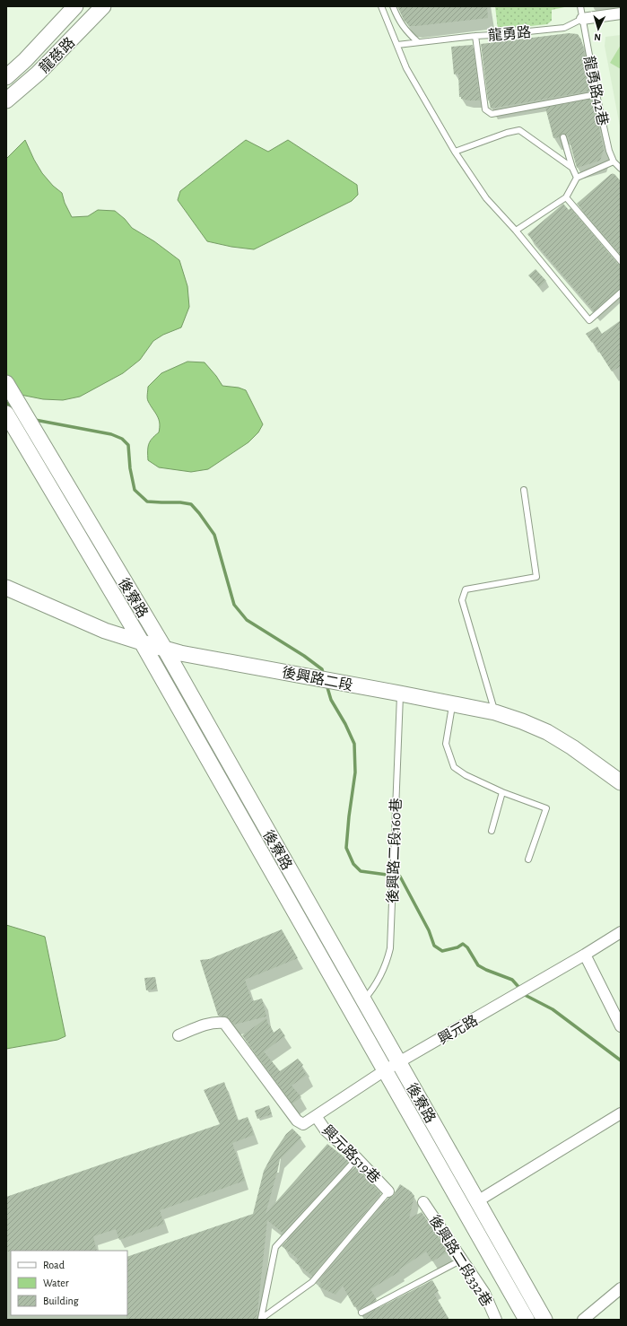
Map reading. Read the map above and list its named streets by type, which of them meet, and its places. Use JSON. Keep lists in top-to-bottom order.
{
  "streets": {
    "street": [
      "龍勇路",
      "龍慈路",
      "後寮路",
      "後興路二段",
      "興元路",
      "興元路519巷",
      "後興路二段332巷"
    ],
    "lane": ["龍勇路42巷", "後興路二段160巷"]
  },
  "crossings": [
    ["龍勇路", "龍勇路42巷"],
    ["後寮路", "後興路二段"],
    ["後寮路", "後興路二段160巷"],
    ["後寮路", "興元路"],
    ["後興路二段", "後興路二段160巷"],
    ["興元路", "興元路519巷"]
  ],
  "legend": ["Road", "Water", "Building"],
  "north": "bottom"
}
